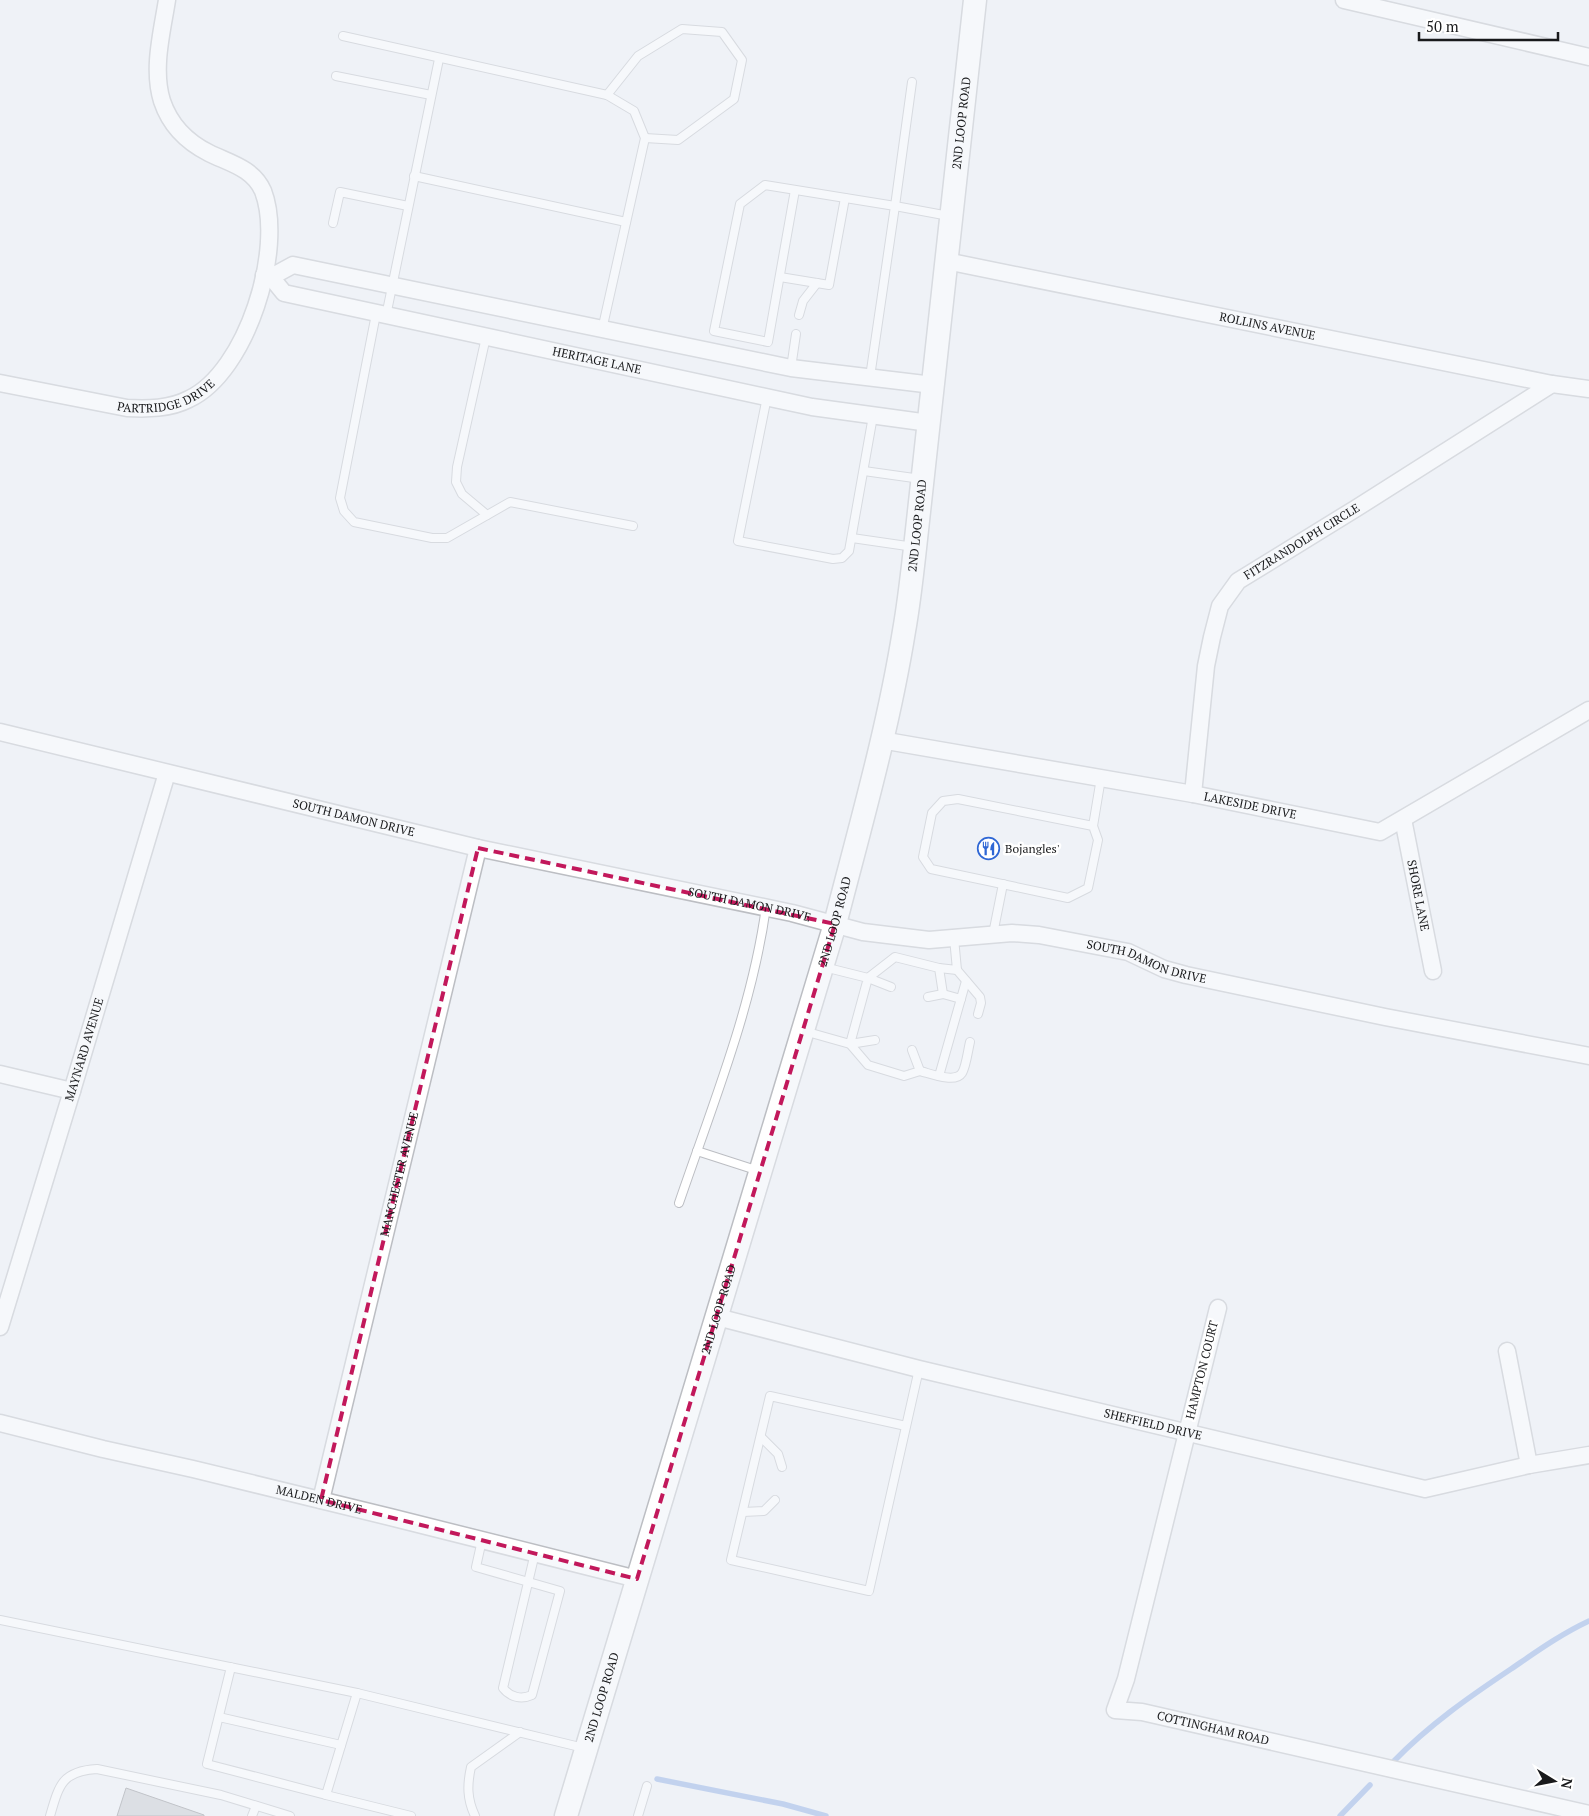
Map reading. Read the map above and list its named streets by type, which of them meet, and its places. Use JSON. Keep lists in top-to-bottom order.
{
  "streets": {
    "main road": ["2ND LOOP ROAD"],
    "street": [
      "ROLLINS AVENUE",
      "HERITAGE LANE",
      "PARTRIDGE DRIVE",
      "FITZRANDOLPH CIRCLE",
      "LAKESIDE DRIVE",
      "SOUTH DAMON DRIVE",
      "SHORE LANE",
      "MAYNARD AVENUE",
      "MANCHESTER AVENUE",
      "HAMPTON COURT",
      "SHEFFIELD DRIVE",
      "MALDEN DRIVE",
      "COTTINGHAM ROAD"
    ]
  },
  "crossings": [
    ["2ND LOOP ROAD", "ROLLINS AVENUE"],
    ["2ND LOOP ROAD", "HERITAGE LANE"],
    ["2ND LOOP ROAD", "LAKESIDE DRIVE"],
    ["2ND LOOP ROAD", "SOUTH DAMON DRIVE"],
    ["2ND LOOP ROAD", "SHEFFIELD DRIVE"],
    ["2ND LOOP ROAD", "MALDEN DRIVE"],
    ["ROLLINS AVENUE", "FITZRANDOLPH CIRCLE"],
    ["HERITAGE LANE", "PARTRIDGE DRIVE"],
    ["FITZRANDOLPH CIRCLE", "LAKESIDE DRIVE"],
    ["LAKESIDE DRIVE", "SHORE LANE"],
    ["SOUTH DAMON DRIVE", "MAYNARD AVENUE"],
    ["SOUTH DAMON DRIVE", "MANCHESTER AVENUE"],
    ["MANCHESTER AVENUE", "MALDEN DRIVE"],
    ["HAMPTON COURT", "SHEFFIELD DRIVE"],
    ["HAMPTON COURT", "COTTINGHAM ROAD"],
    ["SHEFFIELD DRIVE", "COTTINGHAM ROAD"]
  ],
  "places": {
    "restaurant": ["Bojangles'"]
  },
  "scale_bar": "50 m",
  "north": "right"
}
